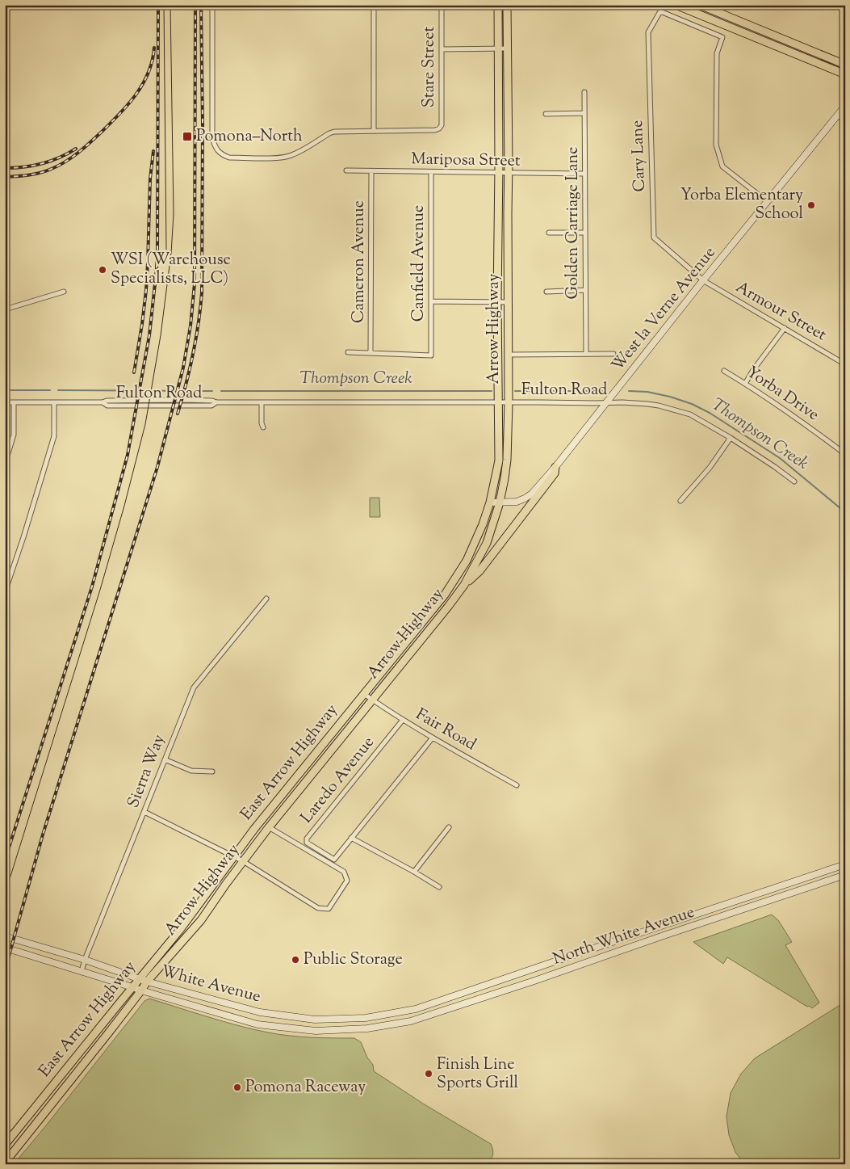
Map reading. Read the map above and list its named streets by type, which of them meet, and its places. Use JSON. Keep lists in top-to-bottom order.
{
  "streets": {
    "main road": [
      "West la Verne Avenue",
      "Arrow Highway",
      "East Arrow Highway",
      "North White Avenue",
      "White Avenue"
    ],
    "street": [
      "Stare Street",
      "Cary Lane",
      "Mariposa Street",
      "Golden Carriage Lane",
      "Cameron Avenue",
      "Canfield Avenue",
      "Armour Street",
      "Fulton Road",
      "Yorba Drive",
      "Fair Road",
      "Sierra Way",
      "Laredo Avenue"
    ]
  },
  "crossings": [
    ["Cary Lane", "West la Verne Avenue"],
    ["Cary Lane", "Armour Street"],
    ["Mariposa Street", "Golden Carriage Lane"],
    ["Mariposa Street", "Cameron Avenue"],
    ["Mariposa Street", "Canfield Avenue"],
    ["Mariposa Street", "Arrow Highway"],
    ["Cameron Avenue", "Canfield Avenue"],
    ["West la Verne Avenue", "Armour Street"],
    ["West la Verne Avenue", "Arrow Highway"],
    ["West la Verne Avenue", "Fulton Road"],
    ["West la Verne Avenue", "East Arrow Highway"],
    ["Arrow Highway", "Fulton Road"],
    ["Arrow Highway", "Fair Road"],
    ["Arrow Highway", "East Arrow Highway"],
    ["Arrow Highway", "White Avenue"],
    ["Fair Road", "East Arrow Highway"],
    ["Fair Road", "Laredo Avenue"],
    ["East Arrow Highway", "White Avenue"],
    ["Sierra Way", "White Avenue"],
    ["North White Avenue", "White Avenue"]
  ],
  "water": ["Thompson Creek"],
  "places": {
    "transit": ["Pomona–North"],
    "other": [
      "Yorba Elementary School",
      "WSI (Warehouse Specialists, LLC)",
      "Public Storage",
      "Finish Line Sports Grill",
      "Pomona Raceway"
    ]
  }
}
